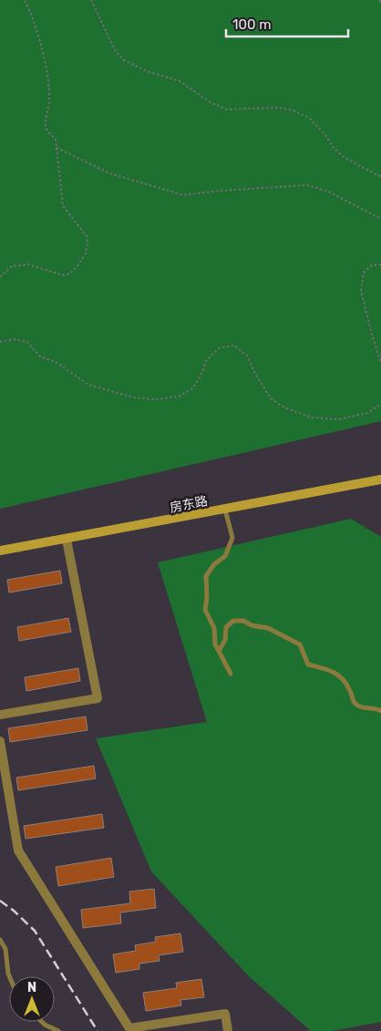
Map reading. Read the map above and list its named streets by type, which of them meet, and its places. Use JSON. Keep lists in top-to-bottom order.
{
  "streets": {
    "main road": ["房东路"]
  },
  "scale_bar": "100 m",
  "north": "top"
}
